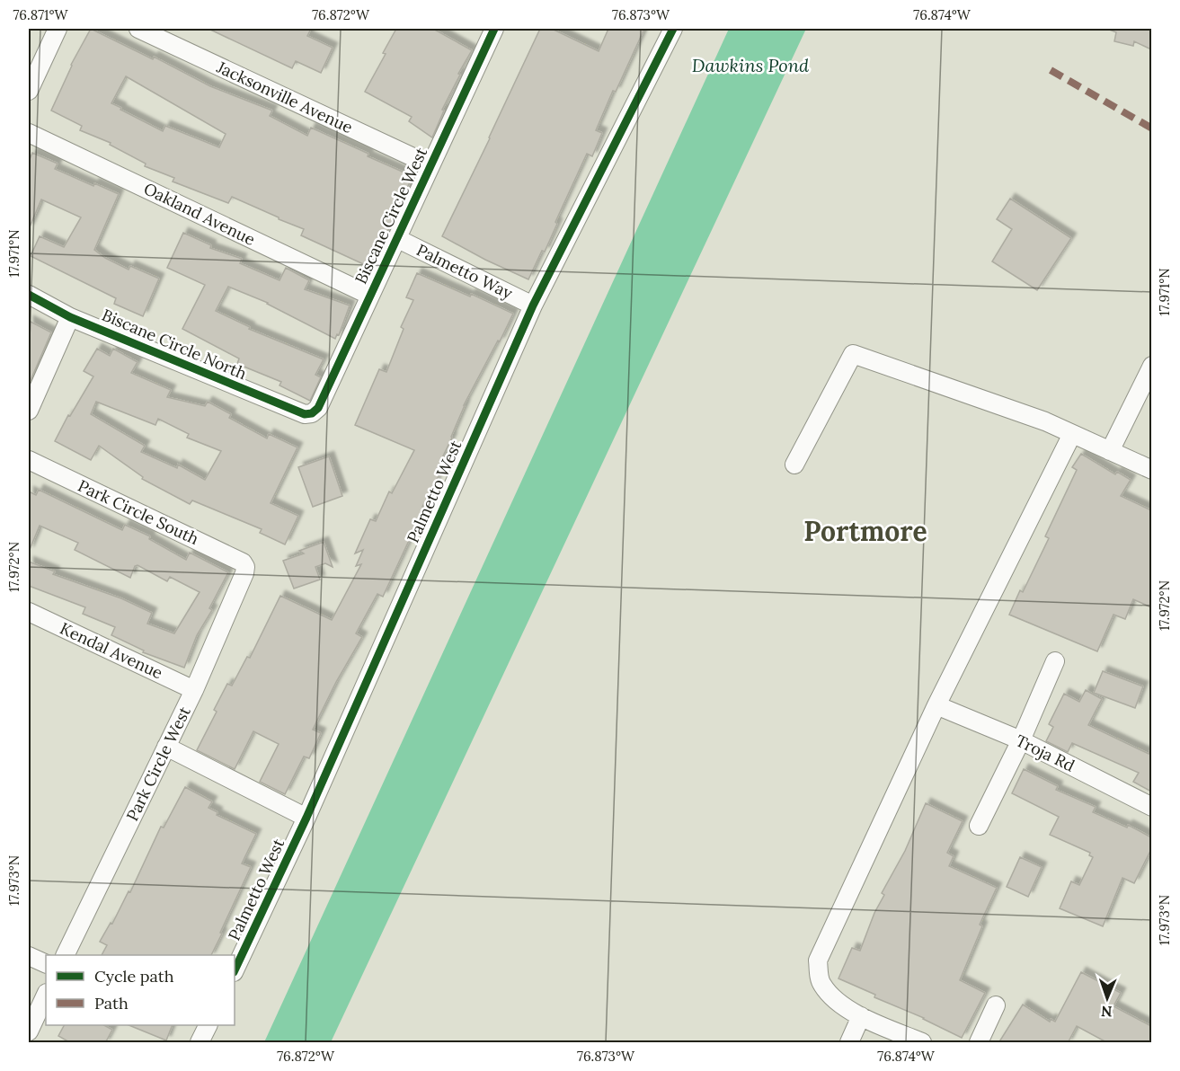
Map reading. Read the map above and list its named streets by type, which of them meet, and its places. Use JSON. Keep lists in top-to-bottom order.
{
  "streets": {
    "street": [
      "Jacksonville Avenue",
      "Oakland Avenue",
      "Biscane Circle West",
      "Palmetto Way",
      "Biscane Circle North",
      "Palmetto West",
      "Park Circle South",
      "Kendal Avenue",
      "Troja Rd",
      "Park Circle West"
    ]
  },
  "crossings": [
    ["Jacksonville Avenue", "Biscane Circle West"],
    ["Oakland Avenue", "Biscane Circle West"],
    ["Biscane Circle West", "Palmetto Way"],
    ["Biscane Circle West", "Biscane Circle North"],
    ["Palmetto Way", "Palmetto West"],
    ["Park Circle South", "Park Circle West"],
    ["Kendal Avenue", "Park Circle West"]
  ],
  "districts": ["Portmore"],
  "water": ["Dawkins Pond"],
  "legend": ["Cycle path", "Path"],
  "north": "bottom",
  "coordinates": [
    "76.871°W",
    "76.872°W",
    "76.873°W",
    "76.874°W",
    "17.971°N",
    "17.972°N",
    "17.973°N"
  ]
}
